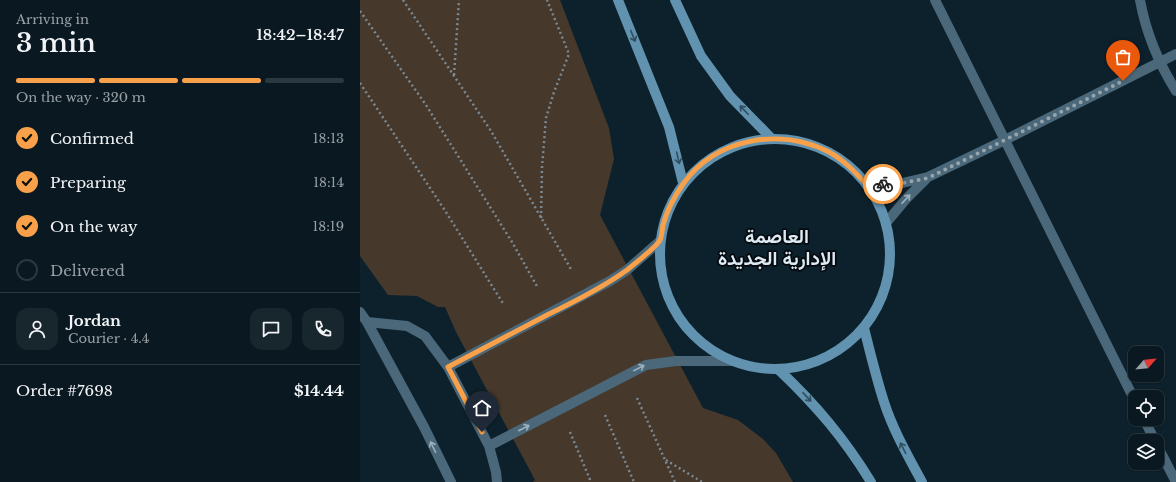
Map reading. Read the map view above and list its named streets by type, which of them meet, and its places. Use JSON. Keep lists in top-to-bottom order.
{
  "districts": ["العاصمة الإدارية الجديدة"],
  "north": "top right",
  "page": {
    "heading": ["3 min", "Arriving in", "18:42–18:47"],
    "panel": [
      "Jordan",
      "Courier · 4.4",
      "Order #7698",
      "$14.44"
    ],
    "bar": "On the way · 320 m",
    "list": [
      ["Confirmed", "18:13"],
      ["Preparing", "18:14"],
      ["On the way", "18:19"],
      "Delivered"
    ]
  }
}
